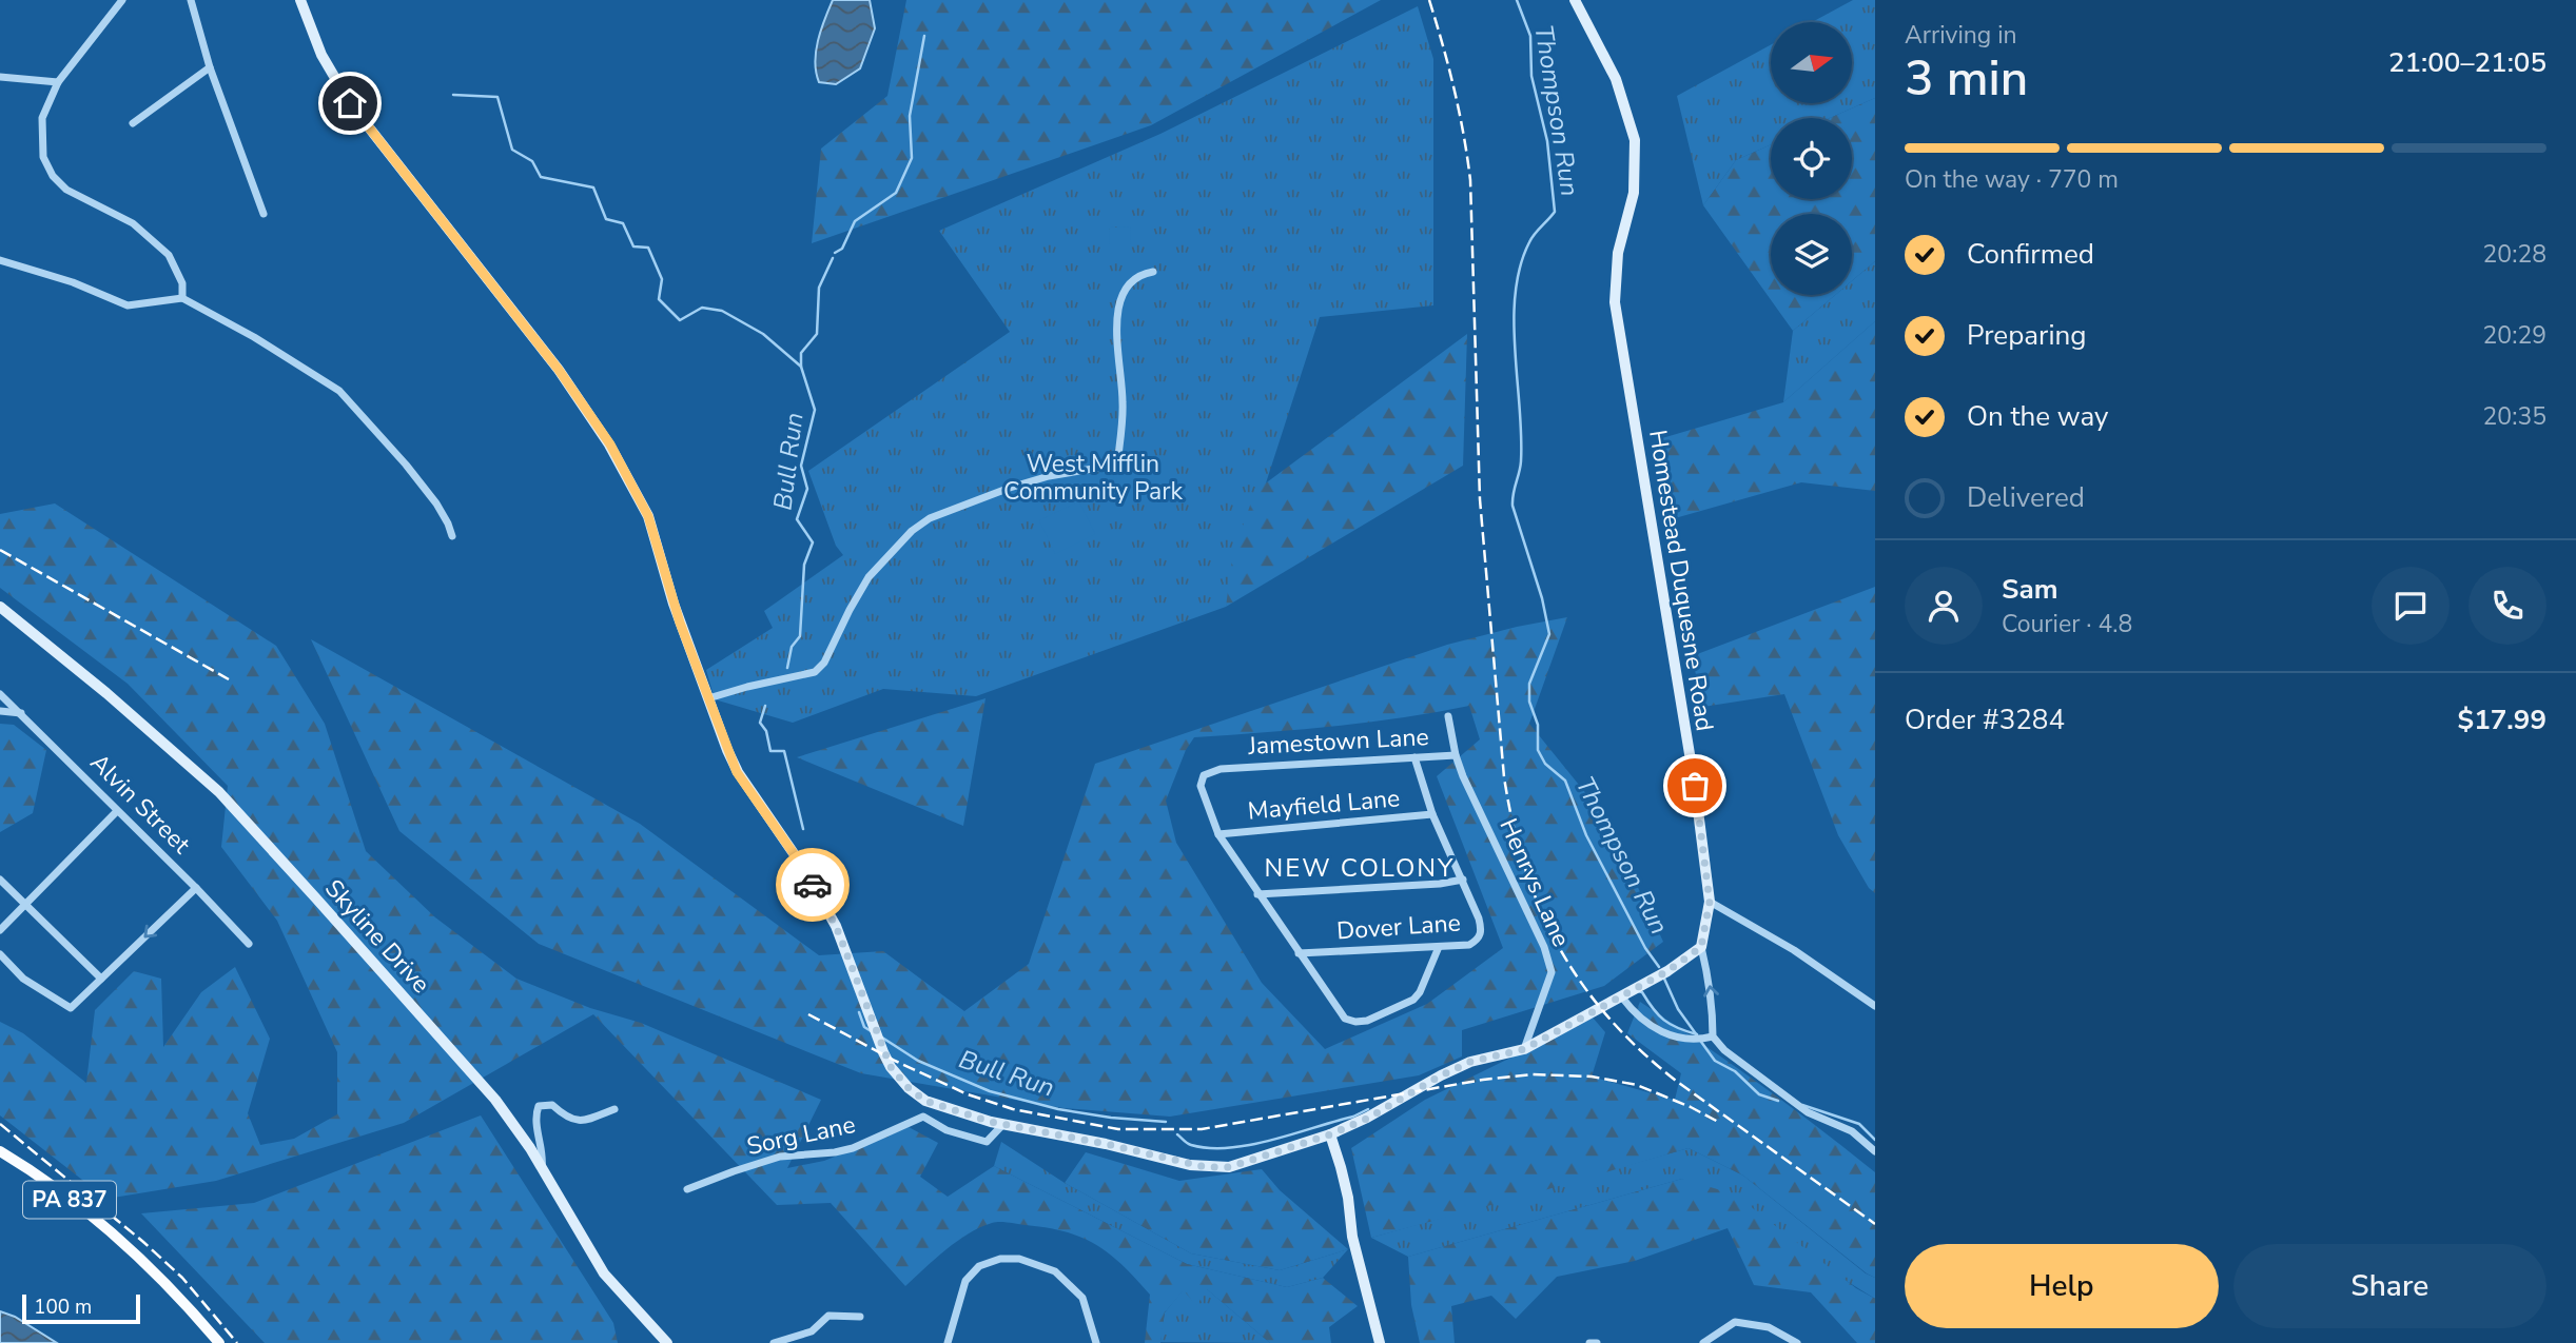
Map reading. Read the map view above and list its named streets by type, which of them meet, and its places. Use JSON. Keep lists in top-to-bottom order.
{
  "streets": {
    "main road": ["PA 837"],
    "street": [
      "Homestead Duquesne Road",
      "Jamestown Lane",
      "Alvin Street",
      "Mayfield Lane",
      "Henrys Lane",
      "Dover Lane",
      "Skyline Drive",
      "Sorg Lane"
    ]
  },
  "crossings": [
    ["Jamestown Lane", "Mayfield Lane"],
    ["Jamestown Lane", "Henrys Lane"]
  ],
  "districts": ["NEW COLONY"],
  "water": ["Thompson Run", "Bull Run"],
  "parks": ["West Mifflin Community Park"],
  "scale_bar": "100 m",
  "north": "right",
  "page": {
    "heading": ["3 min", "Arriving in", "21:00–21:05"],
    "panel": [
      "Sam",
      "Courier · 4.8",
      "Order #3284",
      "$17.99"
    ],
    "bar": "On the way · 770 m",
    "list": [
      ["Confirmed", "20:28"],
      ["Preparing", "20:29"],
      ["On the way", "20:35"],
      "Delivered"
    ],
    "buttons": ["Help", "Share"],
    "scale": "100 m"
  }
}
